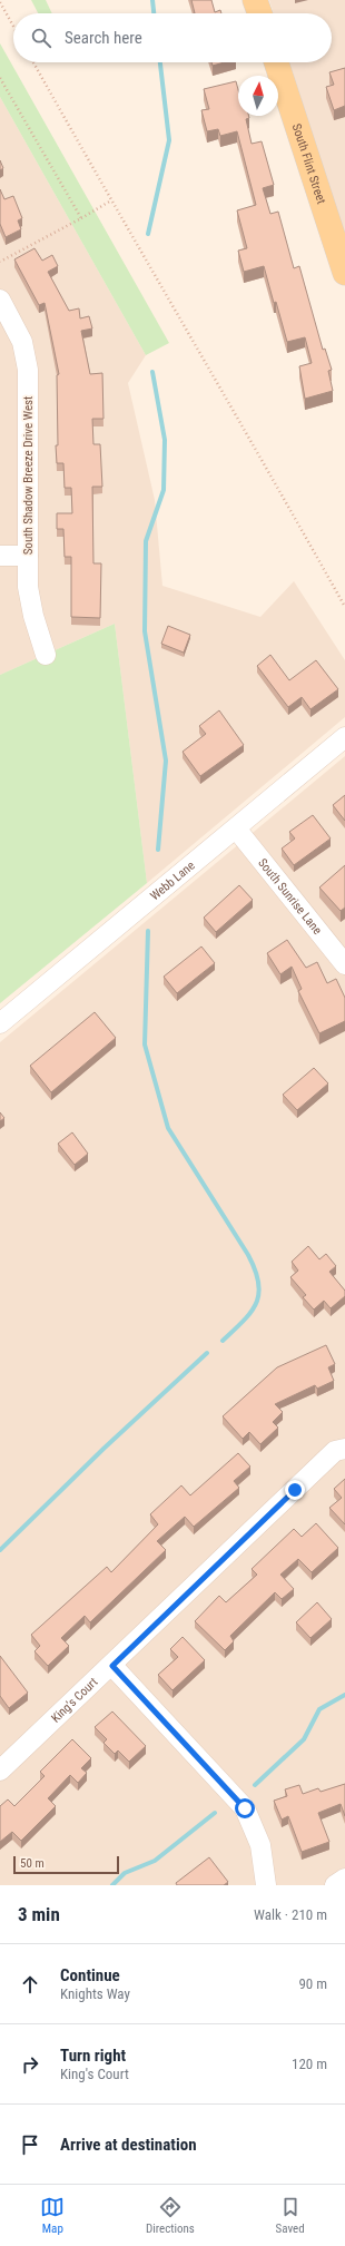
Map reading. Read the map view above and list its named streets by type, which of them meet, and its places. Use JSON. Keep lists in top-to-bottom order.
{
  "streets": {
    "main road": ["South Flint Street"],
    "street": [
      "South Shadow Breeze Drive West",
      "Webb Lane",
      "South Sunrise Lane",
      "King's Court"
    ]
  },
  "crossings": [
    ["Webb Lane", "South Sunrise Lane"]
  ],
  "scale_bar": "50 m",
  "north": "top",
  "page": {
    "search": "Search here",
    "scale": "50 m",
    "heading": ["3 min", "Walk · 210 m"],
    "list": [
      ["Continue", "Knights Way", "90 m"],
      ["Turn right", "King's Court", "120 m"],
      "Arrive at destination"
    ],
    "nav": ["Map", "Directions", "Saved"]
  }
}
